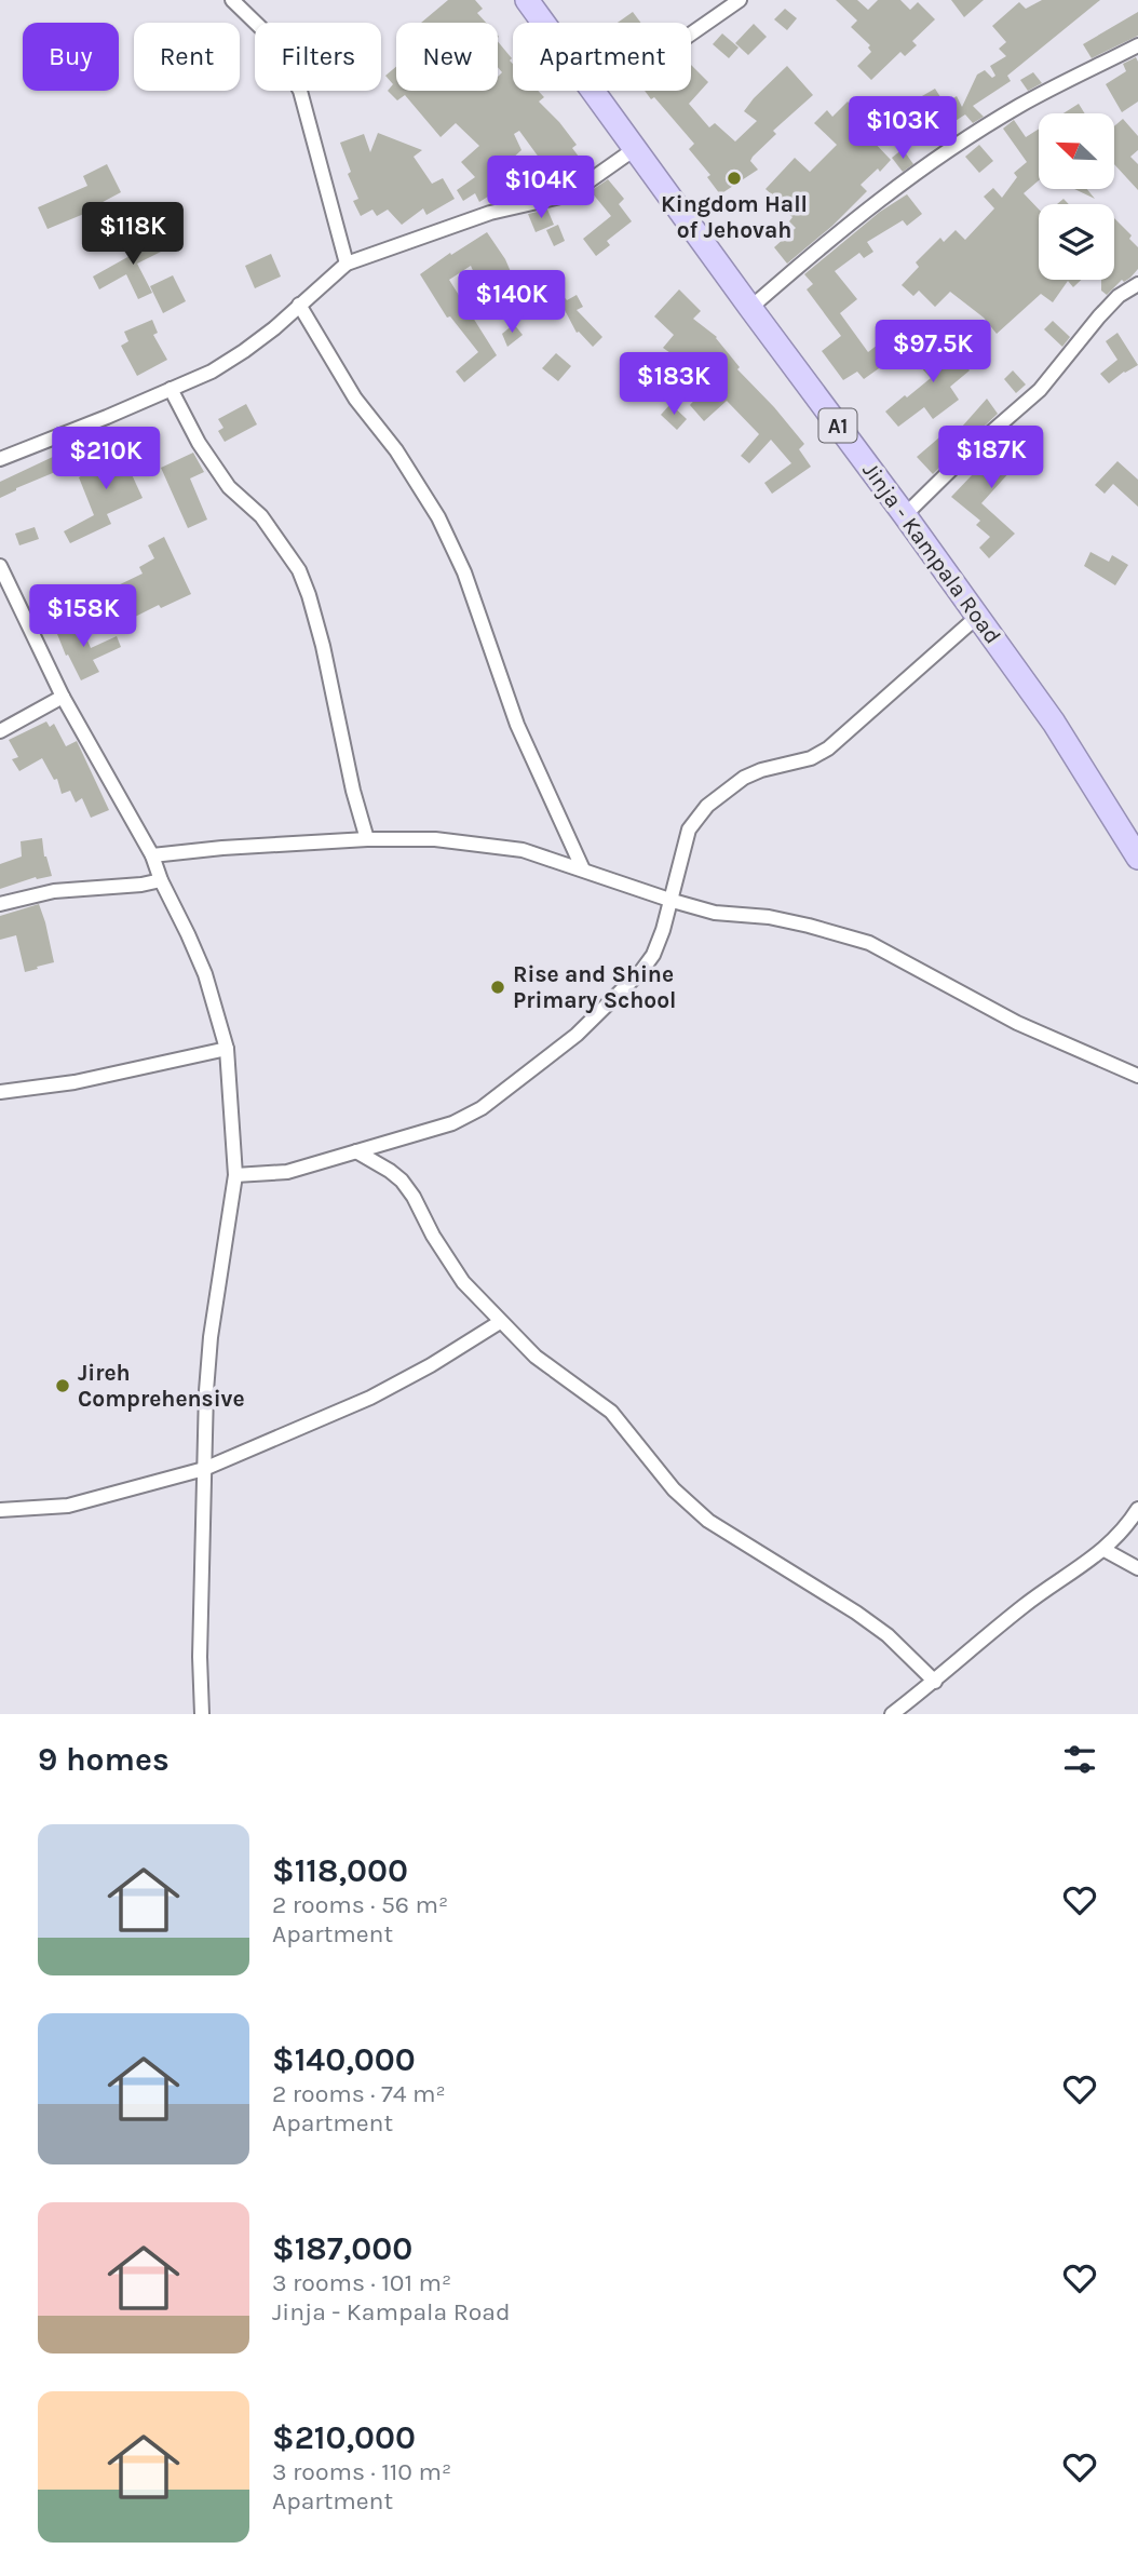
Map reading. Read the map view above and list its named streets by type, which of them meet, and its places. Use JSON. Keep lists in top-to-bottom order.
{
  "streets": {
    "highway": ["A1", "Jinja - Kampala Road"]
  },
  "places": ["Kingdom Hall of Jehovah", "Rise and Shine Primary School", "Jireh Comprehensive"],
  "north": "top left",
  "page": {
    "chip": [
      "Buy",
      "Rent",
      "Filters",
      "New",
      "Apartment"
    ],
    "price": [
      "$103K",
      "$104K",
      "$118K",
      "$140K",
      "$97.5K",
      "$183K",
      "$187K",
      "$210K",
      "$158K"
    ],
    "heading": "9 homes",
    "list": [
      {
        "name": "$118,000",
        "note": "2 rooms · 56 m² · Apartment"
      },
      {
        "name": "$140,000",
        "note": "2 rooms · 74 m² · Apartment"
      },
      {
        "name": "$187,000",
        "note": "3 rooms · 101 m² · Jinja - Kampala Road"
      },
      {
        "name": "$210,000",
        "note": "3 rooms · 110 m² · Apartment"
      }
    ]
  }
}
